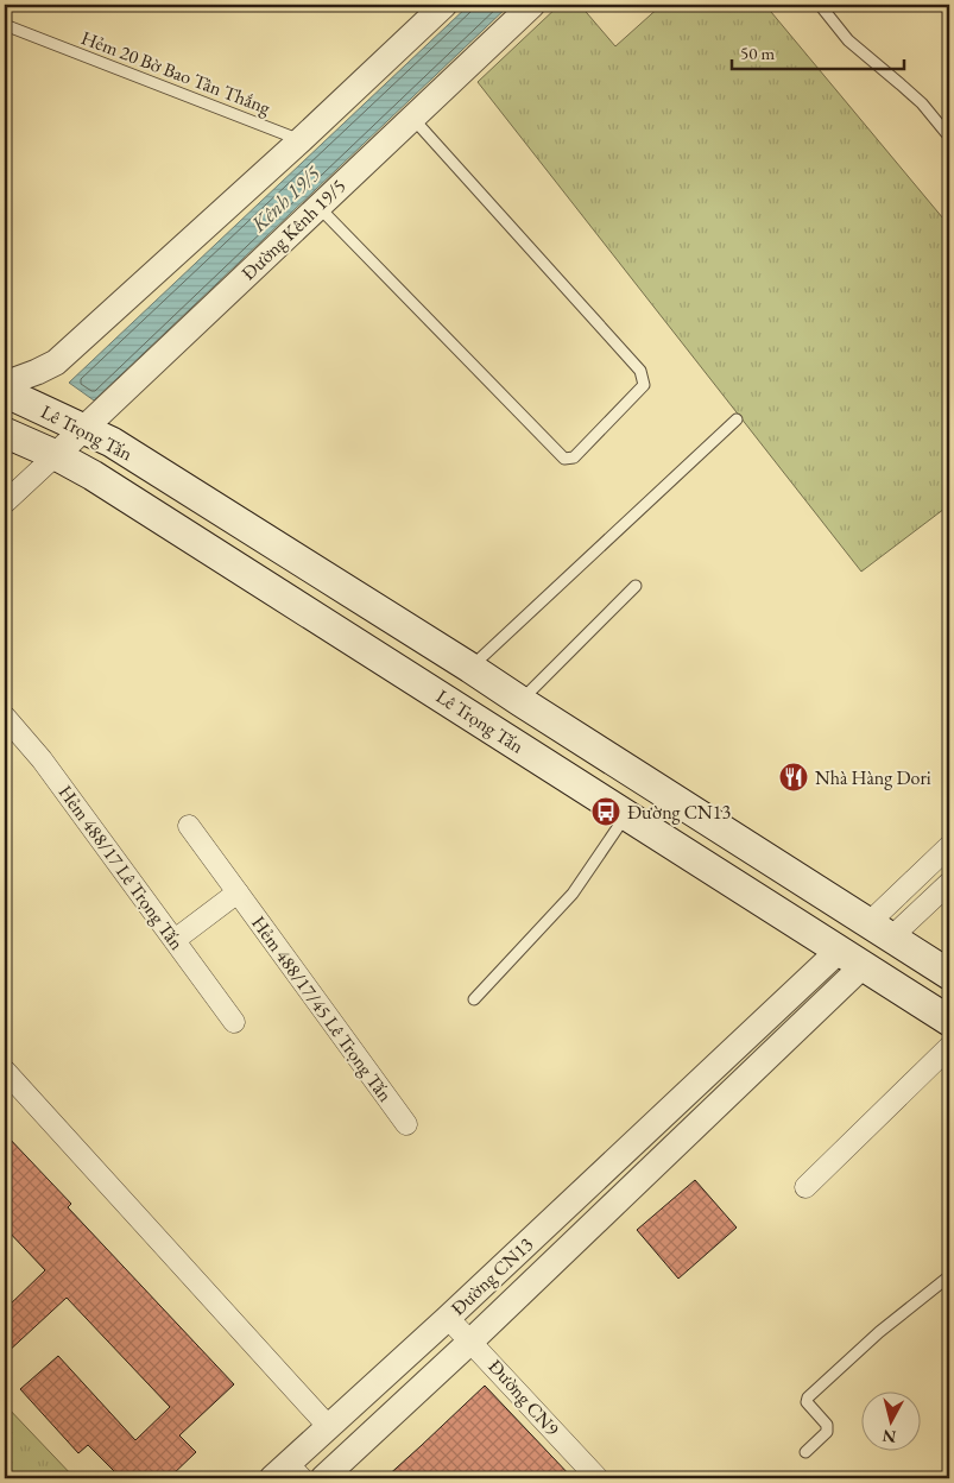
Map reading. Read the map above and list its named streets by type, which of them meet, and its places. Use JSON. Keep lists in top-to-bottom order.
{
  "streets": {
    "main road": ["Lê Trọng Tấn"],
    "street": [
      "Đường Kênh 19/5",
      "Hẻm 488/17 Lê Trọng Tấn",
      "Hẻm 488/17/45 Lê Trọng Tấn",
      "Đường CN13",
      "Đường CN9"
    ],
    "lane": ["Hẻm 20 Bờ Bao Tân Thắng"]
  },
  "crossings": [
    ["Đường Kênh 19/5", "Lê Trọng Tấn"],
    ["Lê Trọng Tấn", "Đường CN13"],
    ["Đường CN13", "Đường CN9"]
  ],
  "water": ["Kênh 19/5"],
  "places": {
    "restaurant": ["Nhà Hàng Dori"],
    "bus stop": ["Đường CN13"]
  },
  "scale_bar": "50 m",
  "north": "bottom"
}
